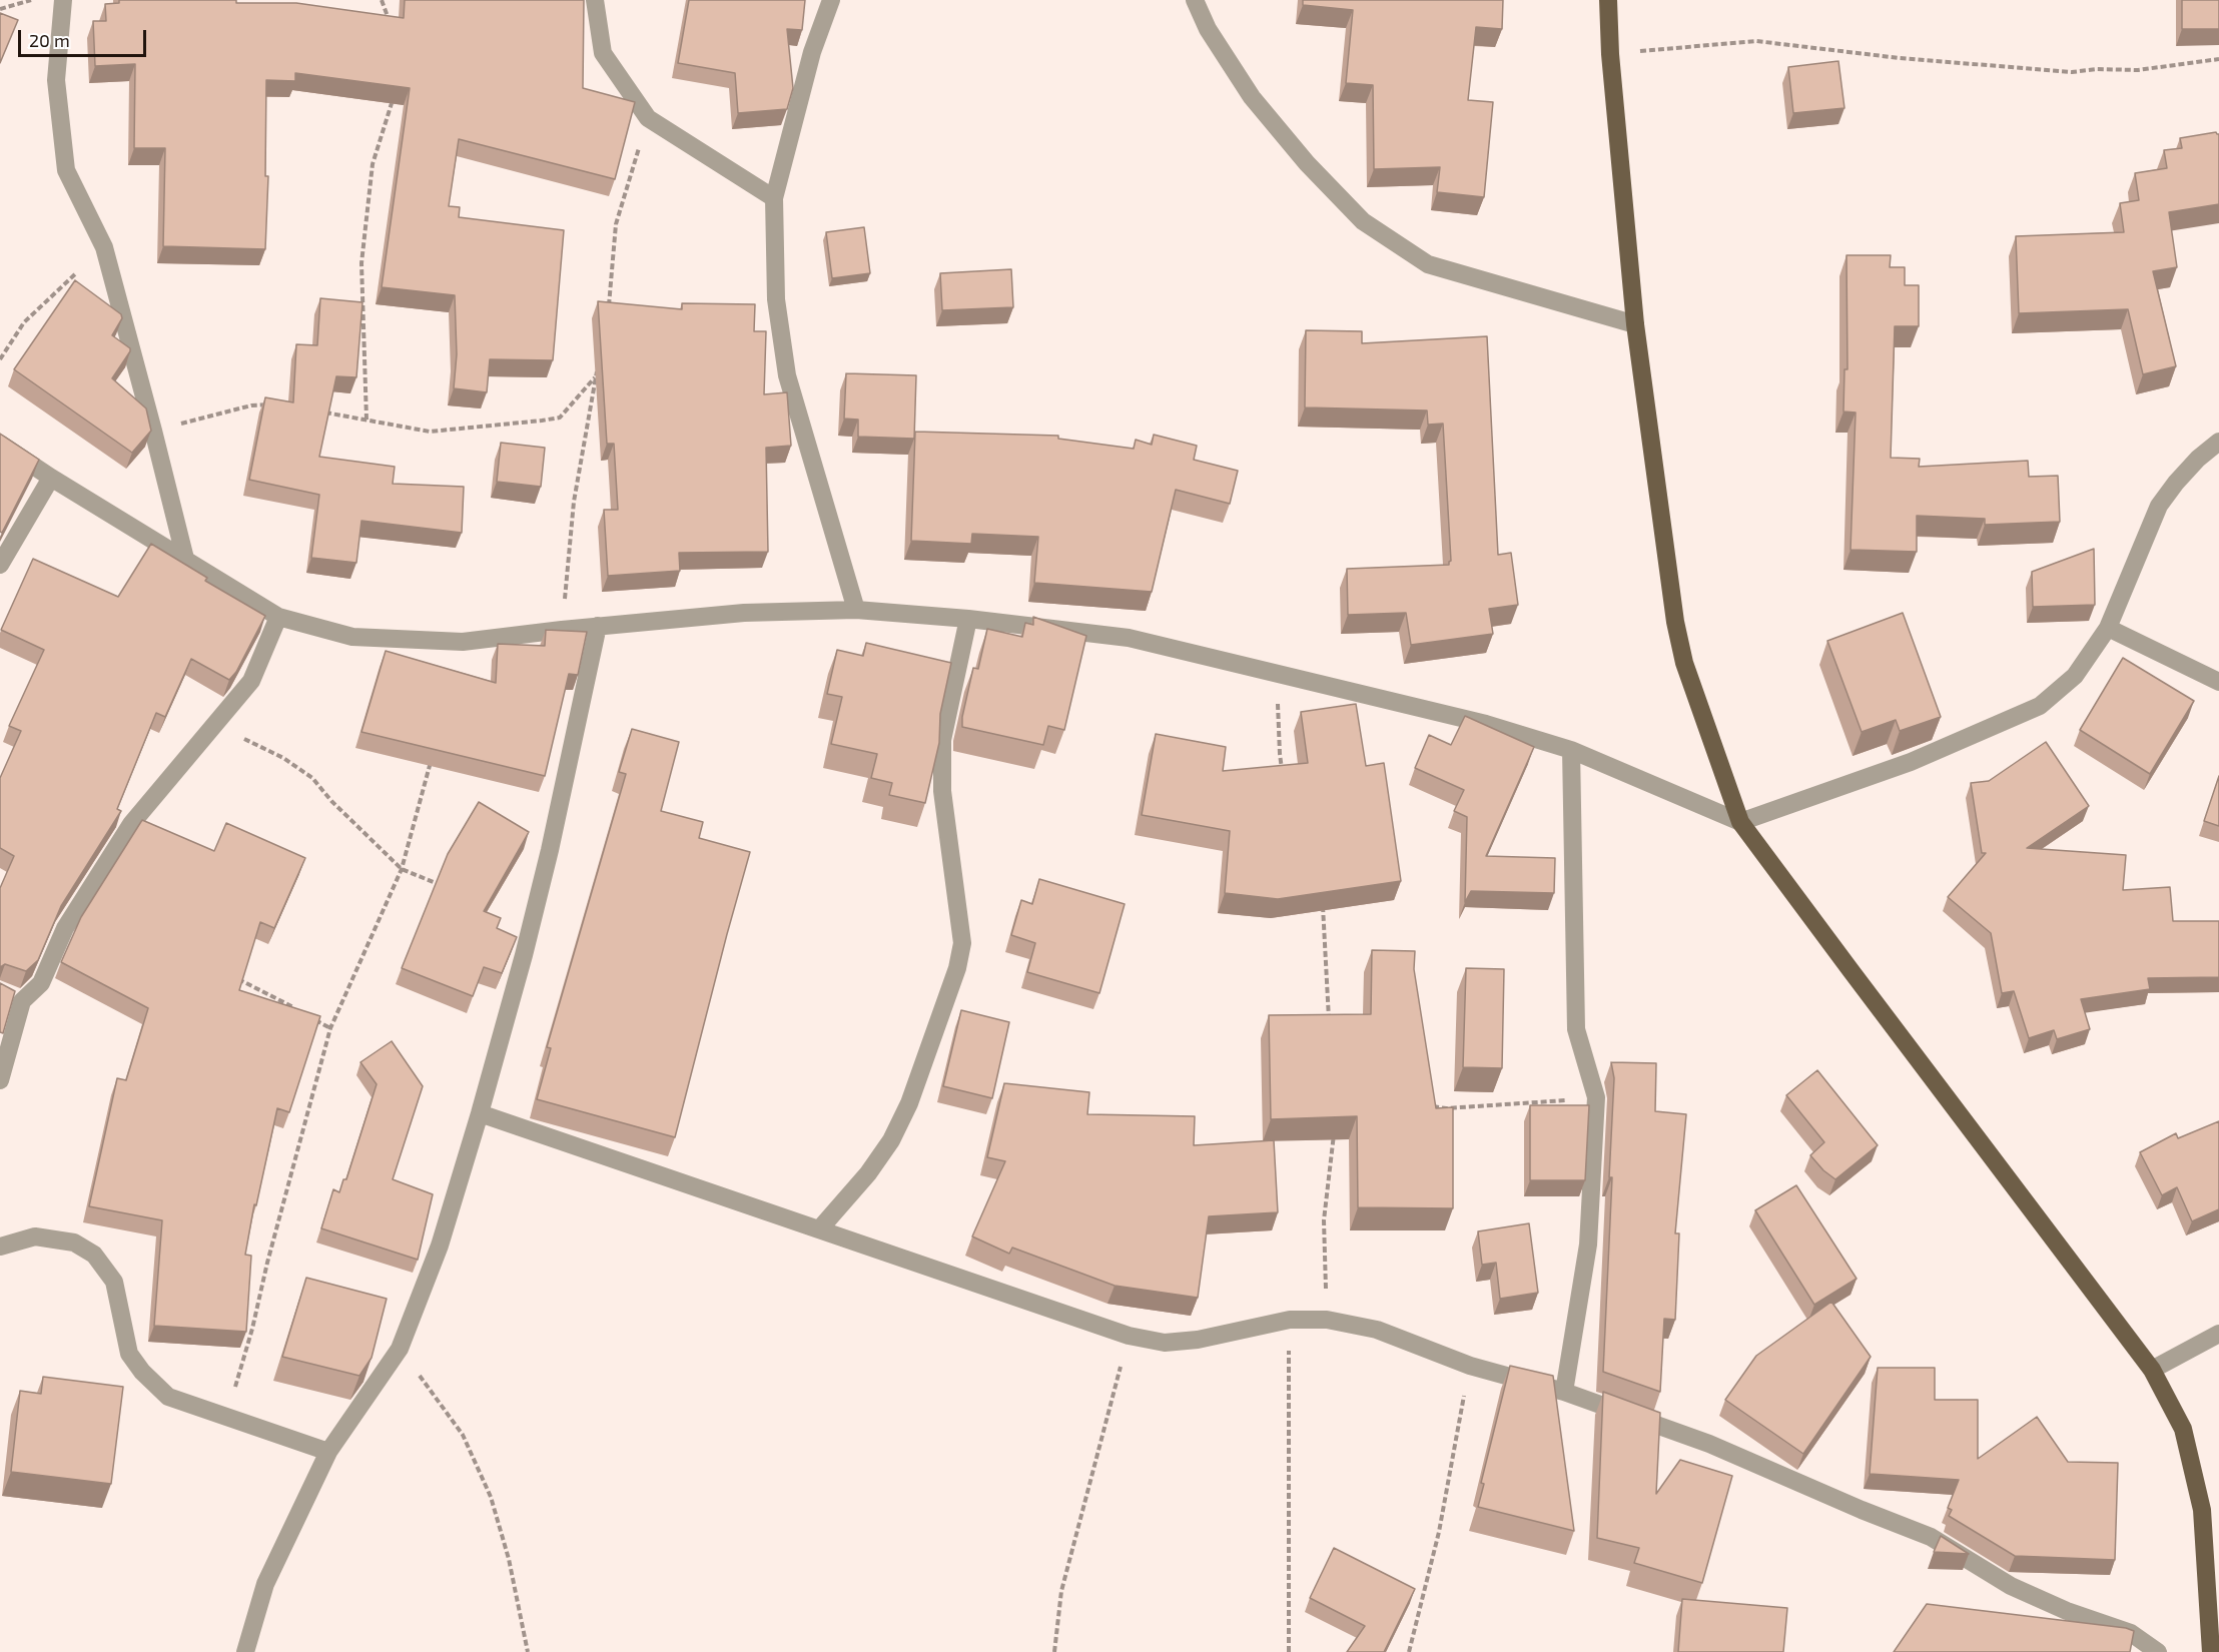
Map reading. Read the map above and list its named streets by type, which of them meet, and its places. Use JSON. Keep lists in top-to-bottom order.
{
  "scale_bar": "20 m"
}
